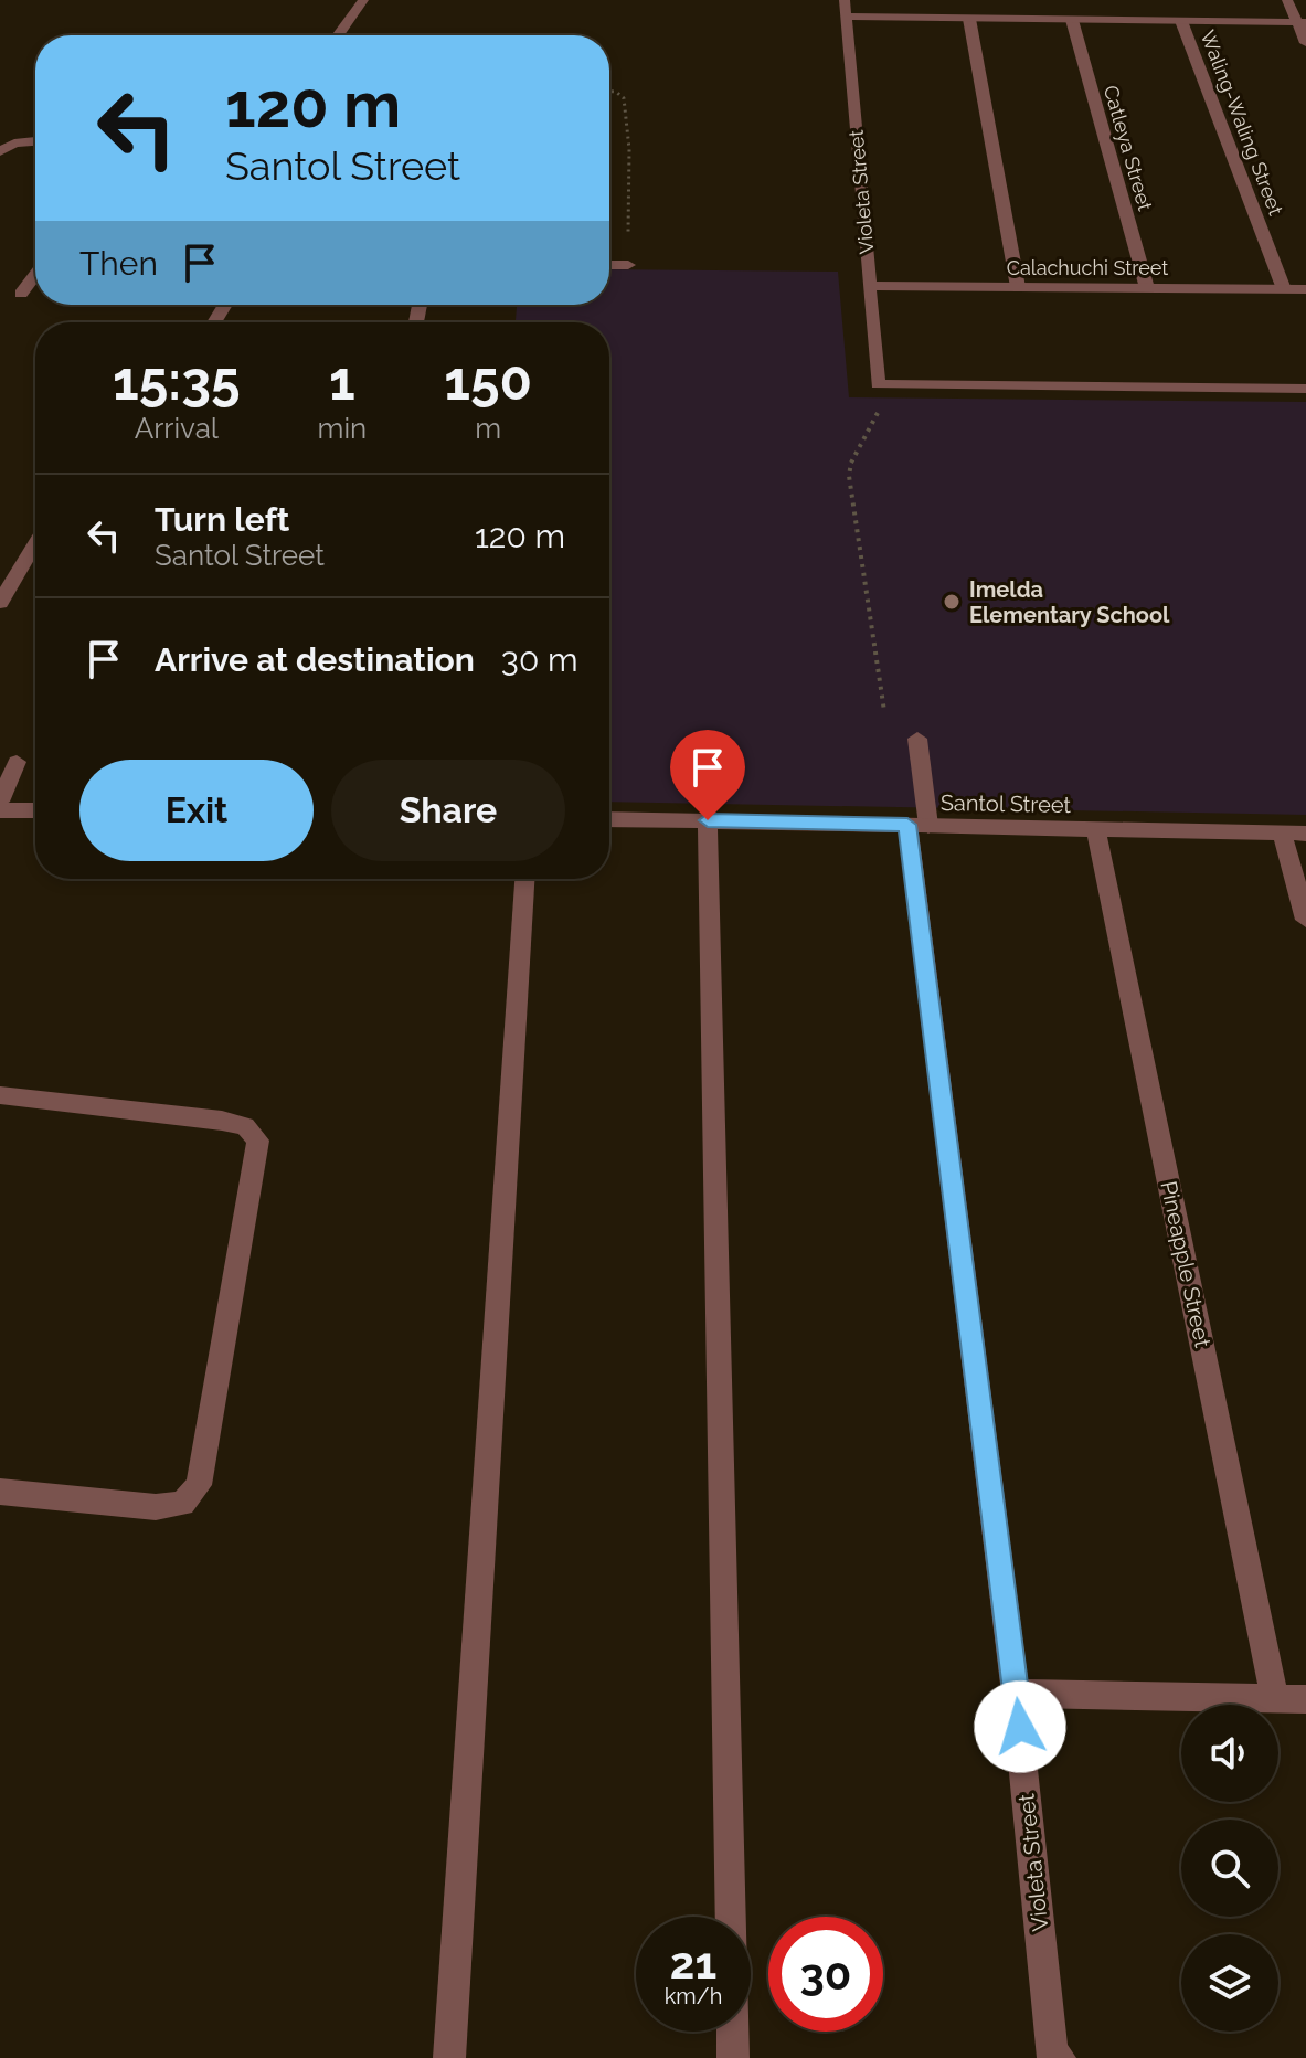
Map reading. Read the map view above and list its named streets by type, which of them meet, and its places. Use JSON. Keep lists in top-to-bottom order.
{
  "streets": {
    "street": [
      "Waling-Waling Street",
      "Catleya Street",
      "Violeta Street",
      "Calachuchi Street",
      "Santol Street",
      "Pineapple Street"
    ]
  },
  "crossings": [
    ["Waling-Waling Street", "Calachuchi Street"],
    ["Catleya Street", "Calachuchi Street"],
    ["Violeta Street", "Calachuchi Street"],
    ["Violeta Street", "Santol Street"],
    ["Santol Street", "Pineapple Street"]
  ],
  "places": ["Imelda Elementary School"],
  "page": {
    "turn": ["120 m", "Santol Street"],
    "then": "Then",
    "eta": [
      "15:35",
      "Arrival",
      "1",
      "min",
      "150",
      "m"
    ],
    "list": [
      {
        "name": "Turn left",
        "note": "Santol Street",
        "value": "120 m"
      },
      {
        "name": "Arrive at destination",
        "value": "30 m"
      }
    ],
    "buttons": ["Exit", "Share"],
    "speed": "21 km/h",
    "limit": "30"
  }
}
